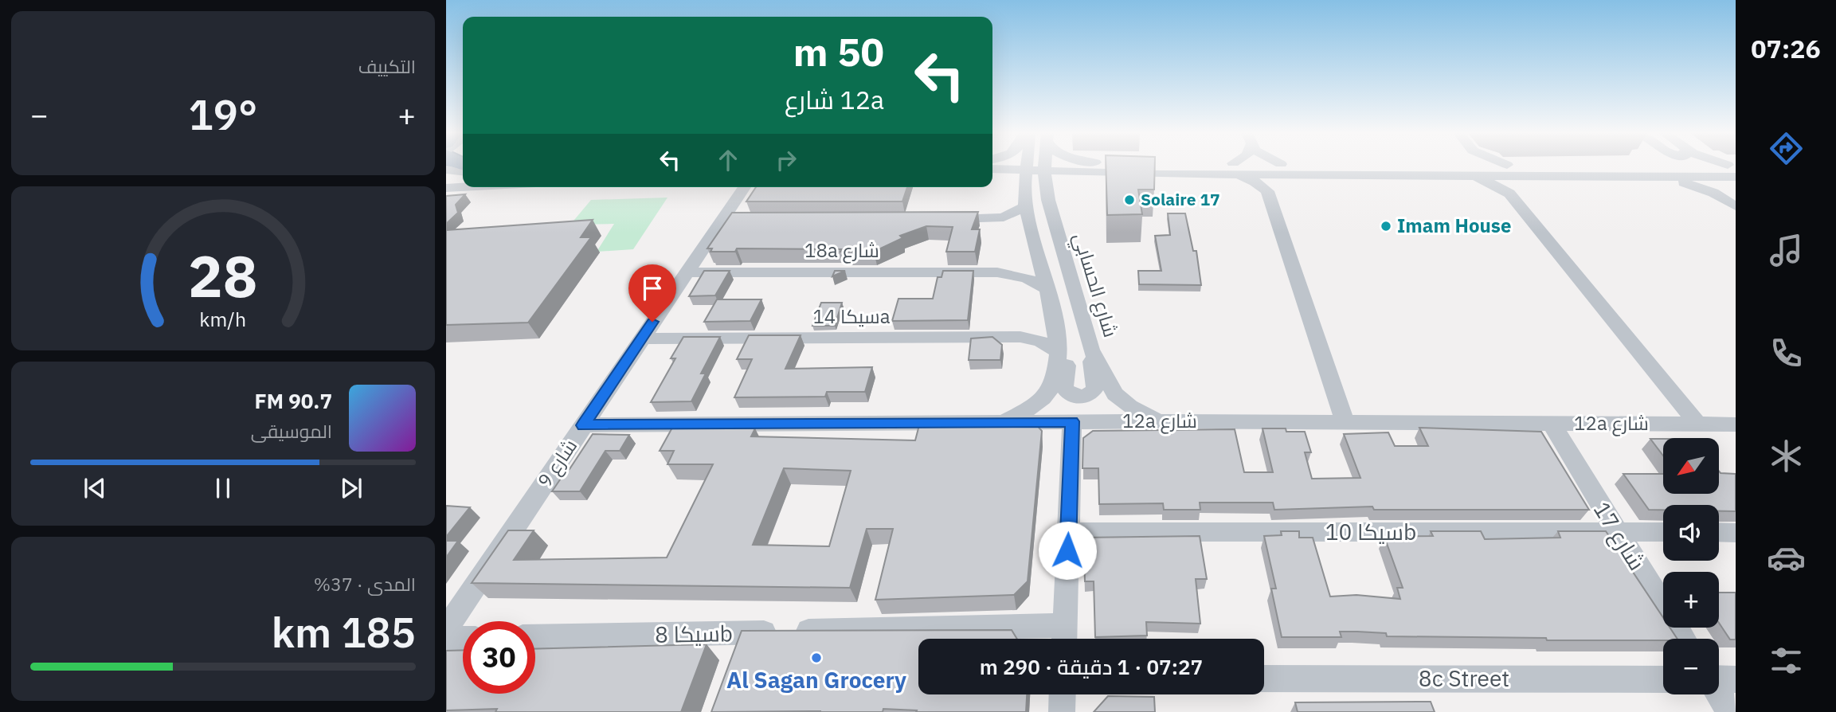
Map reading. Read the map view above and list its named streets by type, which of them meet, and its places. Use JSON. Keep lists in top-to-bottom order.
{
  "streets": {
    "street": [
      "18a شارع",
      "شارع الحسابي",
      "سيكا 14a",
      "12a شارع",
      "شارع 9",
      "سيكا 10b",
      "شارع 17",
      "سيكا 8b",
      "8c Street"
    ]
  },
  "crossings": [
    ["18a شارع", "شارع 9"],
    ["شارع الحسابي", "12a شارع"],
    ["سيكا 14a", "شارع 9"],
    ["12a شارع", "شارع 9"],
    ["12a شارع", "شارع 17"],
    ["سيكا 10b", "شارع 17"]
  ],
  "places": ["Solaire 17", "Imam House", "Al Sagan Grocery"],
  "north": "bottom left",
  "page": {
    "tabs": "07:26",
    "tile": [
      "التكييف",
      ["المدى · 37%", "185 km"]
    ],
    "turn": ["50 m", "12a شارع"],
    "heat": ["−", "19°", "+"],
    "song": ["90.7 FM", "الموسيقى"],
    "map_buttons": ["+", "−"],
    "limit": "30",
    "trip": "07:27 · 1 دقيقة · 290 m",
    "gauge": ["28", "km/h"]
  }
}
